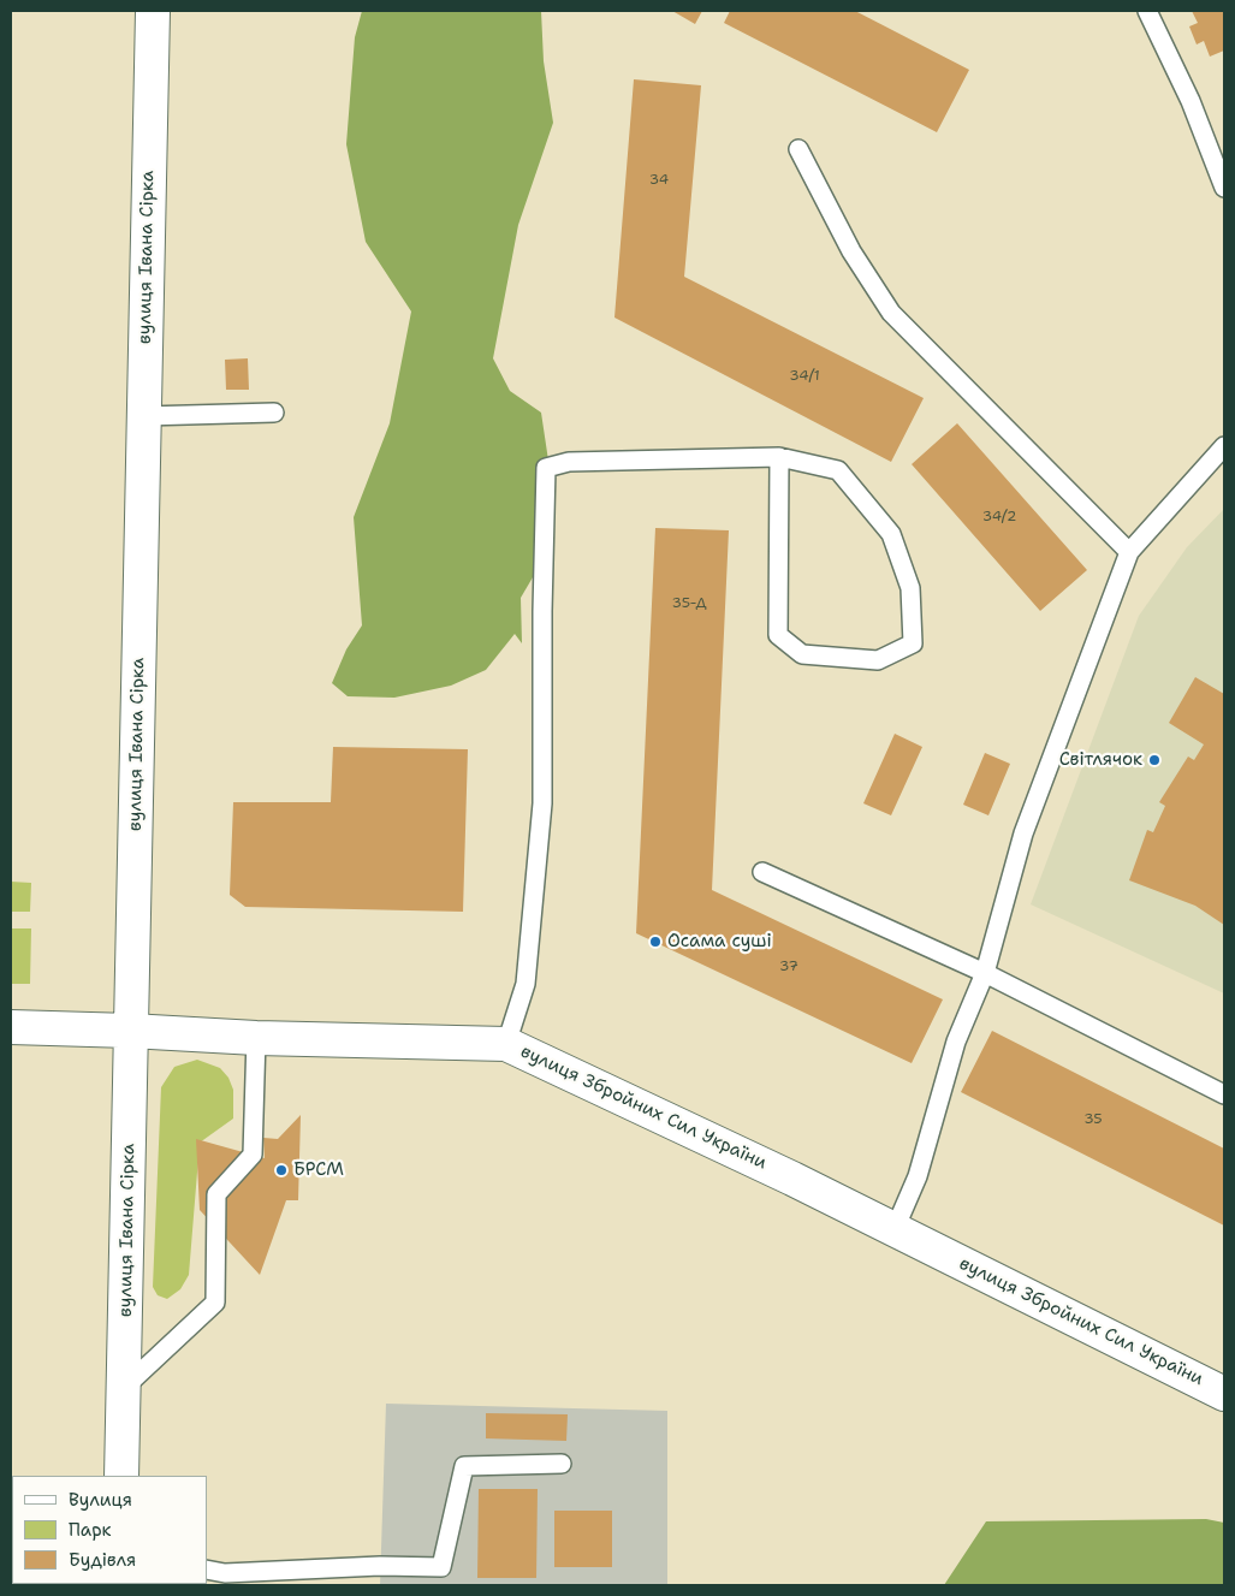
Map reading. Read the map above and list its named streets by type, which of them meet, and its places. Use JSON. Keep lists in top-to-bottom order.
{
  "streets": {
    "street": ["вулиця Івана Сірка", "вулиця Збройних Сил України"]
  },
  "crossings": [
    ["вулиця Івана Сірка", "вулиця Збройних Сил України"]
  ],
  "places": ["Світлячок", "Осама суші", "БРСМ"],
  "house_numbers": [
    "34",
    "34/1",
    "34/2",
    "35-Д",
    "37",
    "35"
  ],
  "legend": ["Вулиця", "Парк", "Будівля"]
}
